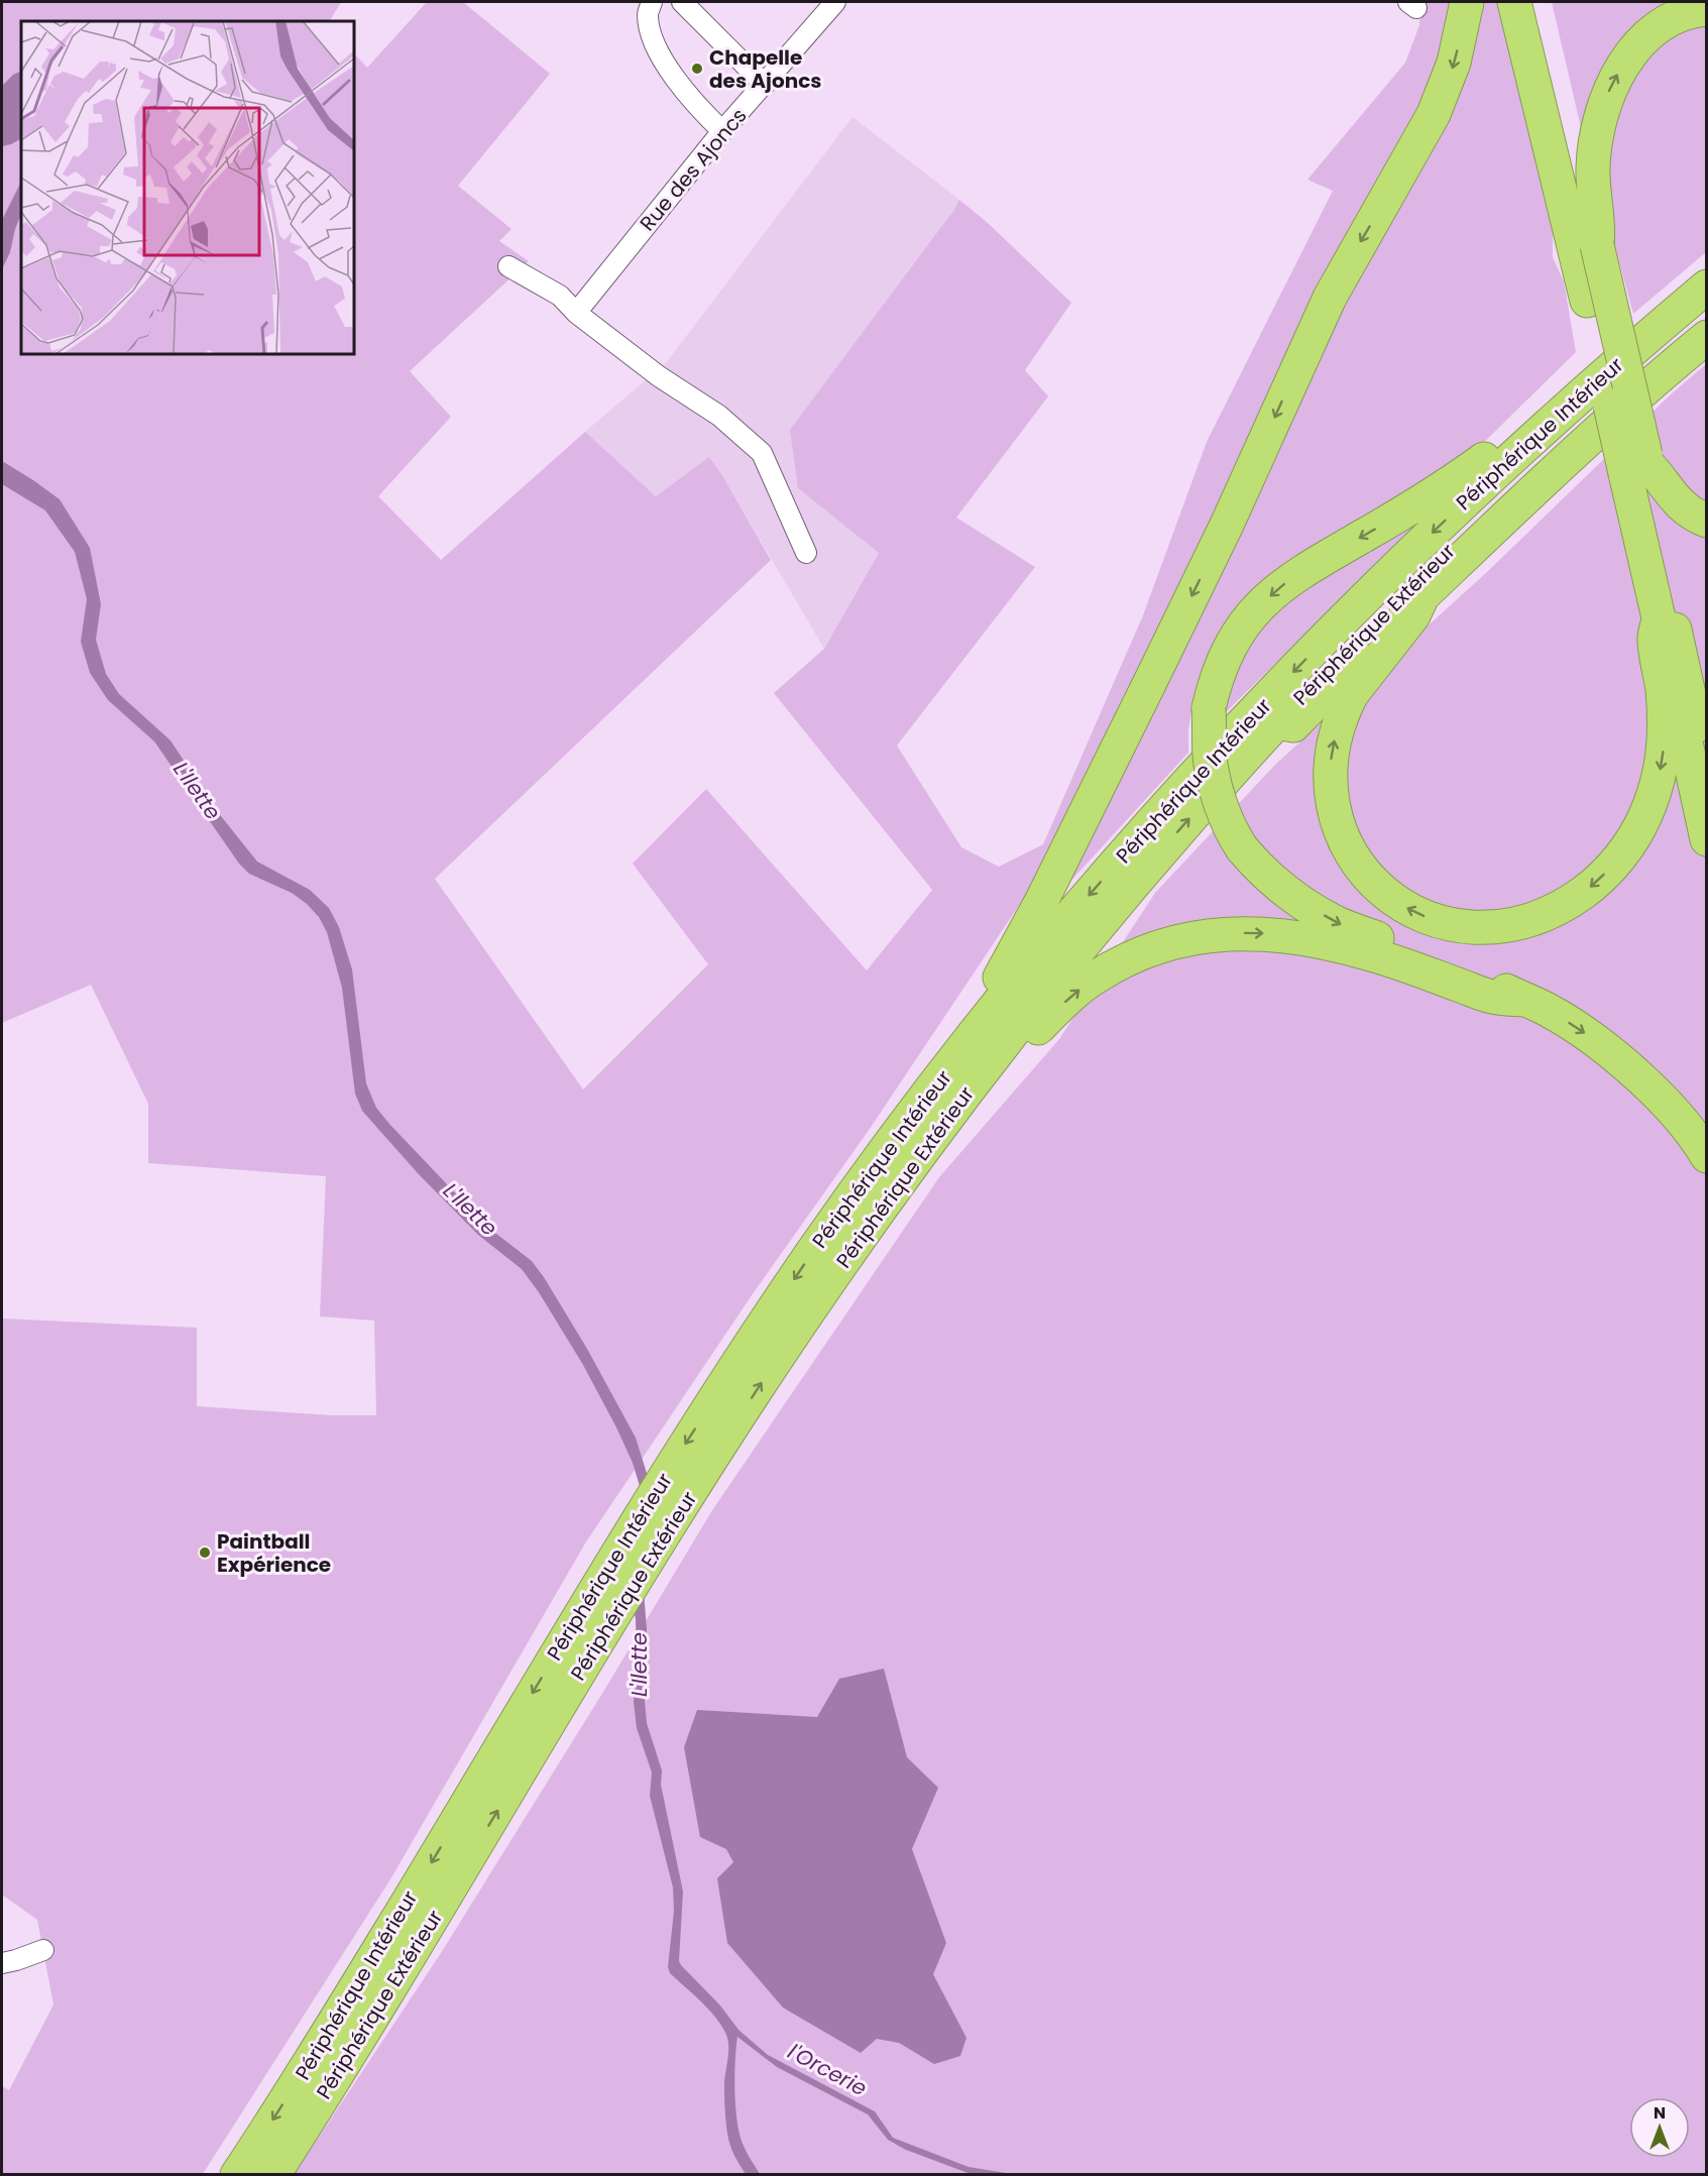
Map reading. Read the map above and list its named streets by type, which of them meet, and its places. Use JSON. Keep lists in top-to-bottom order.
{
  "streets": {
    "highway": ["Périphérique Intérieur", "Périphérique Extérieur"],
    "street": ["Rue des Ajoncs"]
  },
  "crossings": [
    ["Périphérique Intérieur", "Périphérique Extérieur"]
  ],
  "water": ["L'Ilette", "l'Orcerie"],
  "places": ["Chapelle des Ajoncs", "Paintball Expérience"],
  "north": "top"
}
